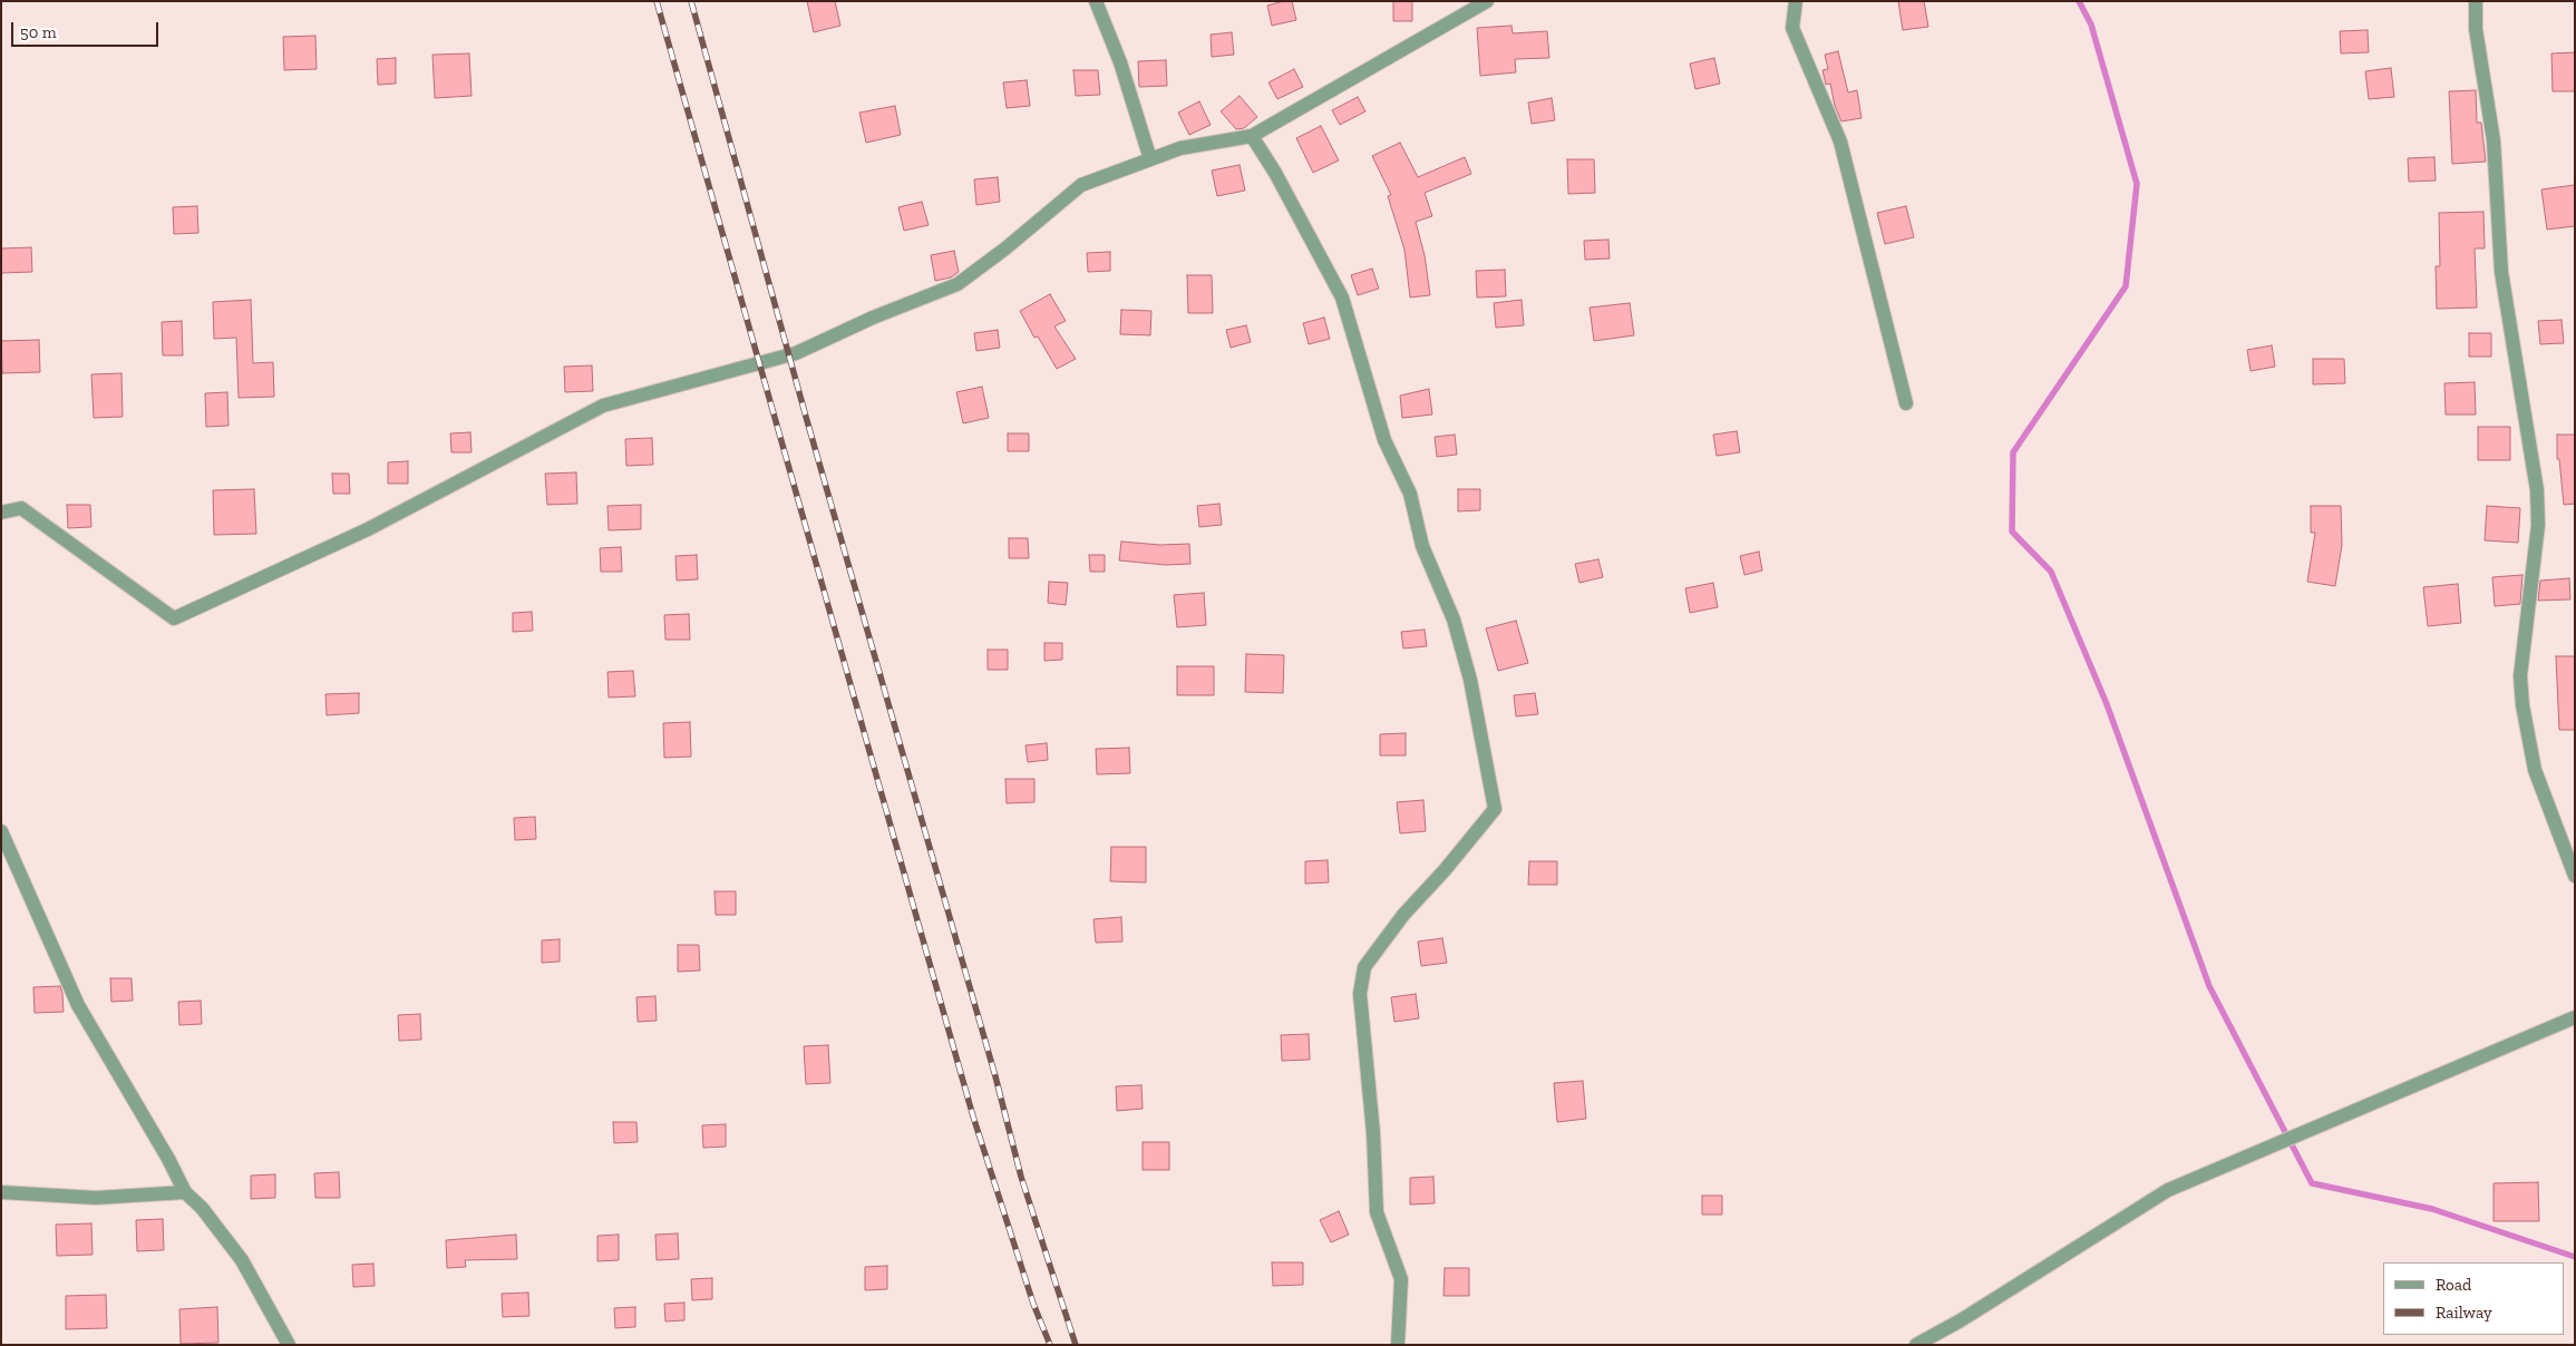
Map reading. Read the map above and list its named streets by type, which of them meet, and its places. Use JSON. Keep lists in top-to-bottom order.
{
  "legend": ["Road", "Railway"],
  "scale_bar": "50 m"
}
